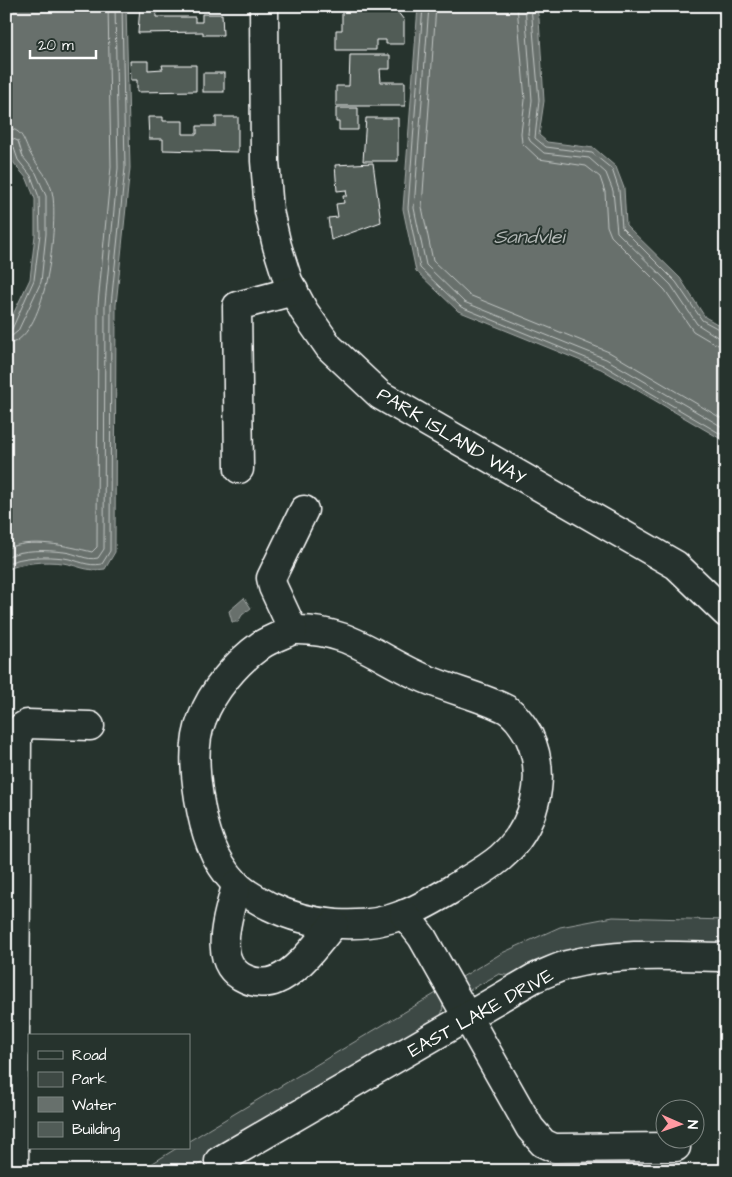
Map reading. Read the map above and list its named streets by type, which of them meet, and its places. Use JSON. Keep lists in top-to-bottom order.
{
  "streets": {
    "street": ["PARK ISLAND WAY", "EAST LAKE DRIVE"]
  },
  "water": ["Sandvlei"],
  "legend": [
    "Road",
    "Park",
    "Water",
    "Building"
  ],
  "scale_bar": "20 m",
  "north": "right"
}
